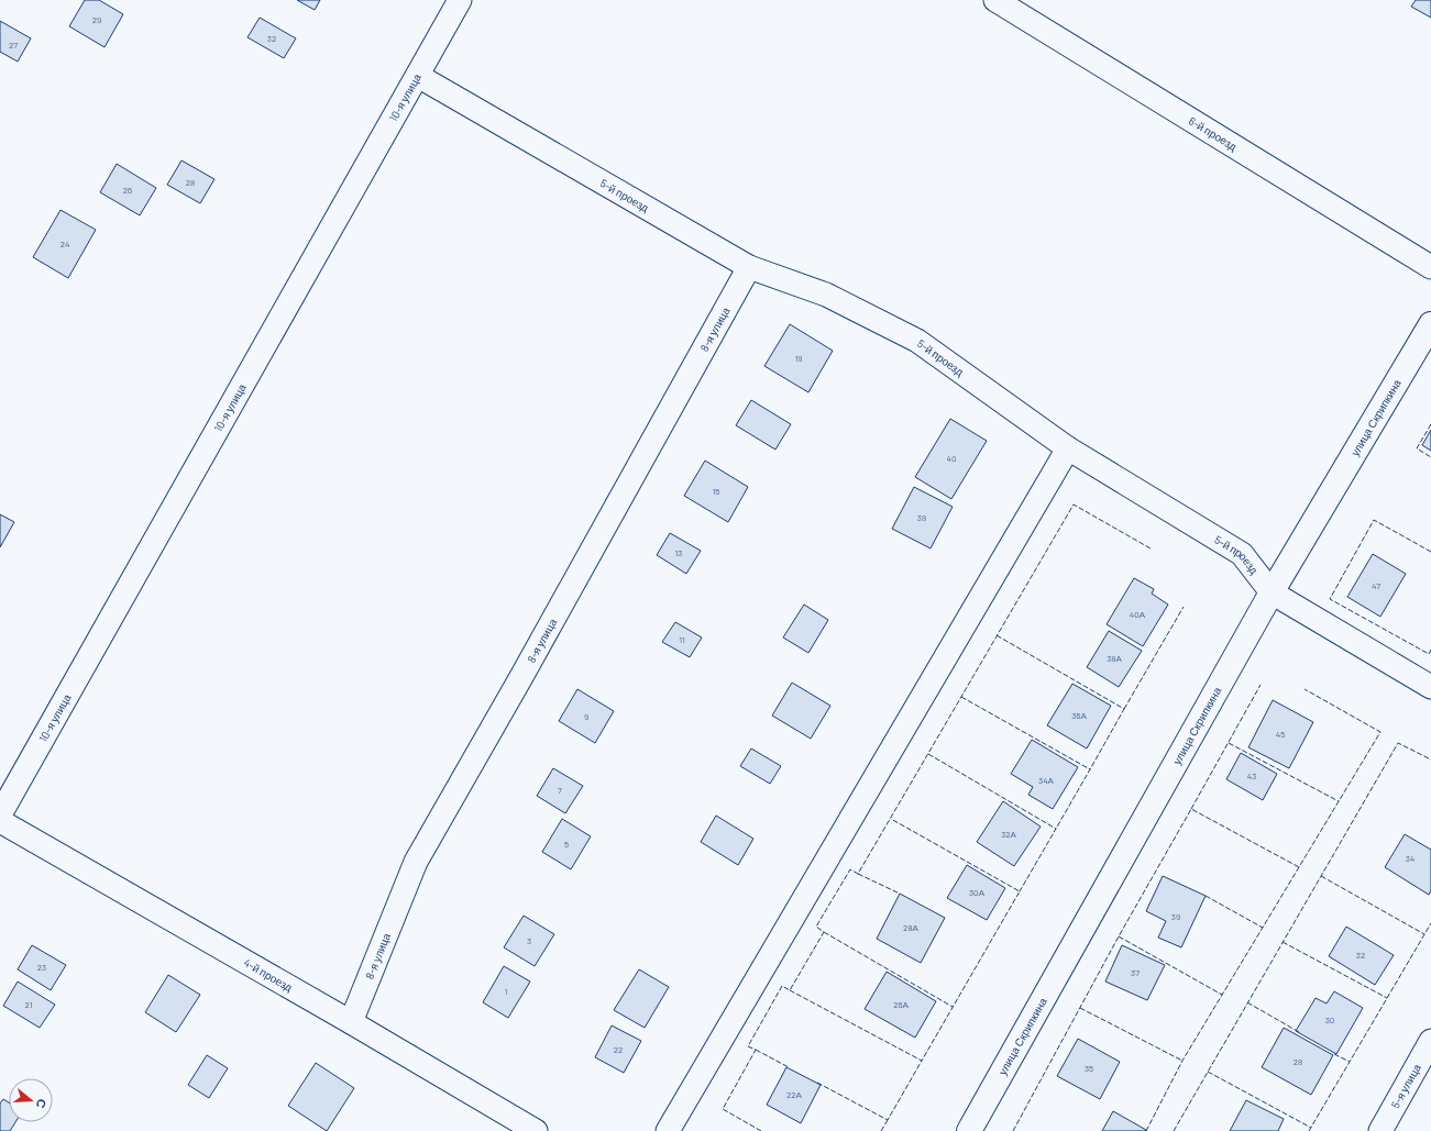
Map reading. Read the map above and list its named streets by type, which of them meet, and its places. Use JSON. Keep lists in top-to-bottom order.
{
  "streets": {
    "street": [
      "10-я улица",
      "6-й проезд",
      "5-й проезд",
      "8-я улица",
      "улица Скрипкина",
      "4-й проезд",
      "5-я улица"
    ]
  },
  "crossings": [
    ["10-я улица", "5-й проезд"],
    ["5-й проезд", "8-я улица"],
    ["5-й проезд", "улица Скрипкина"],
    ["8-я улица", "4-й проезд"]
  ],
  "house_numbers": [
    "29",
    "32",
    "27",
    "28",
    "26",
    "24",
    "19",
    "40",
    "15",
    "38",
    "13",
    "47",
    "40А",
    "11",
    "38А",
    "36А",
    "9",
    "45",
    "43",
    "34А",
    "7",
    "32А",
    "5",
    "34",
    "30А",
    "39",
    "28А",
    "3",
    "32",
    "23",
    "37",
    "1",
    "21",
    "26А",
    "30",
    "22",
    "28",
    "35",
    "22А"
  ],
  "north": "right"
}
